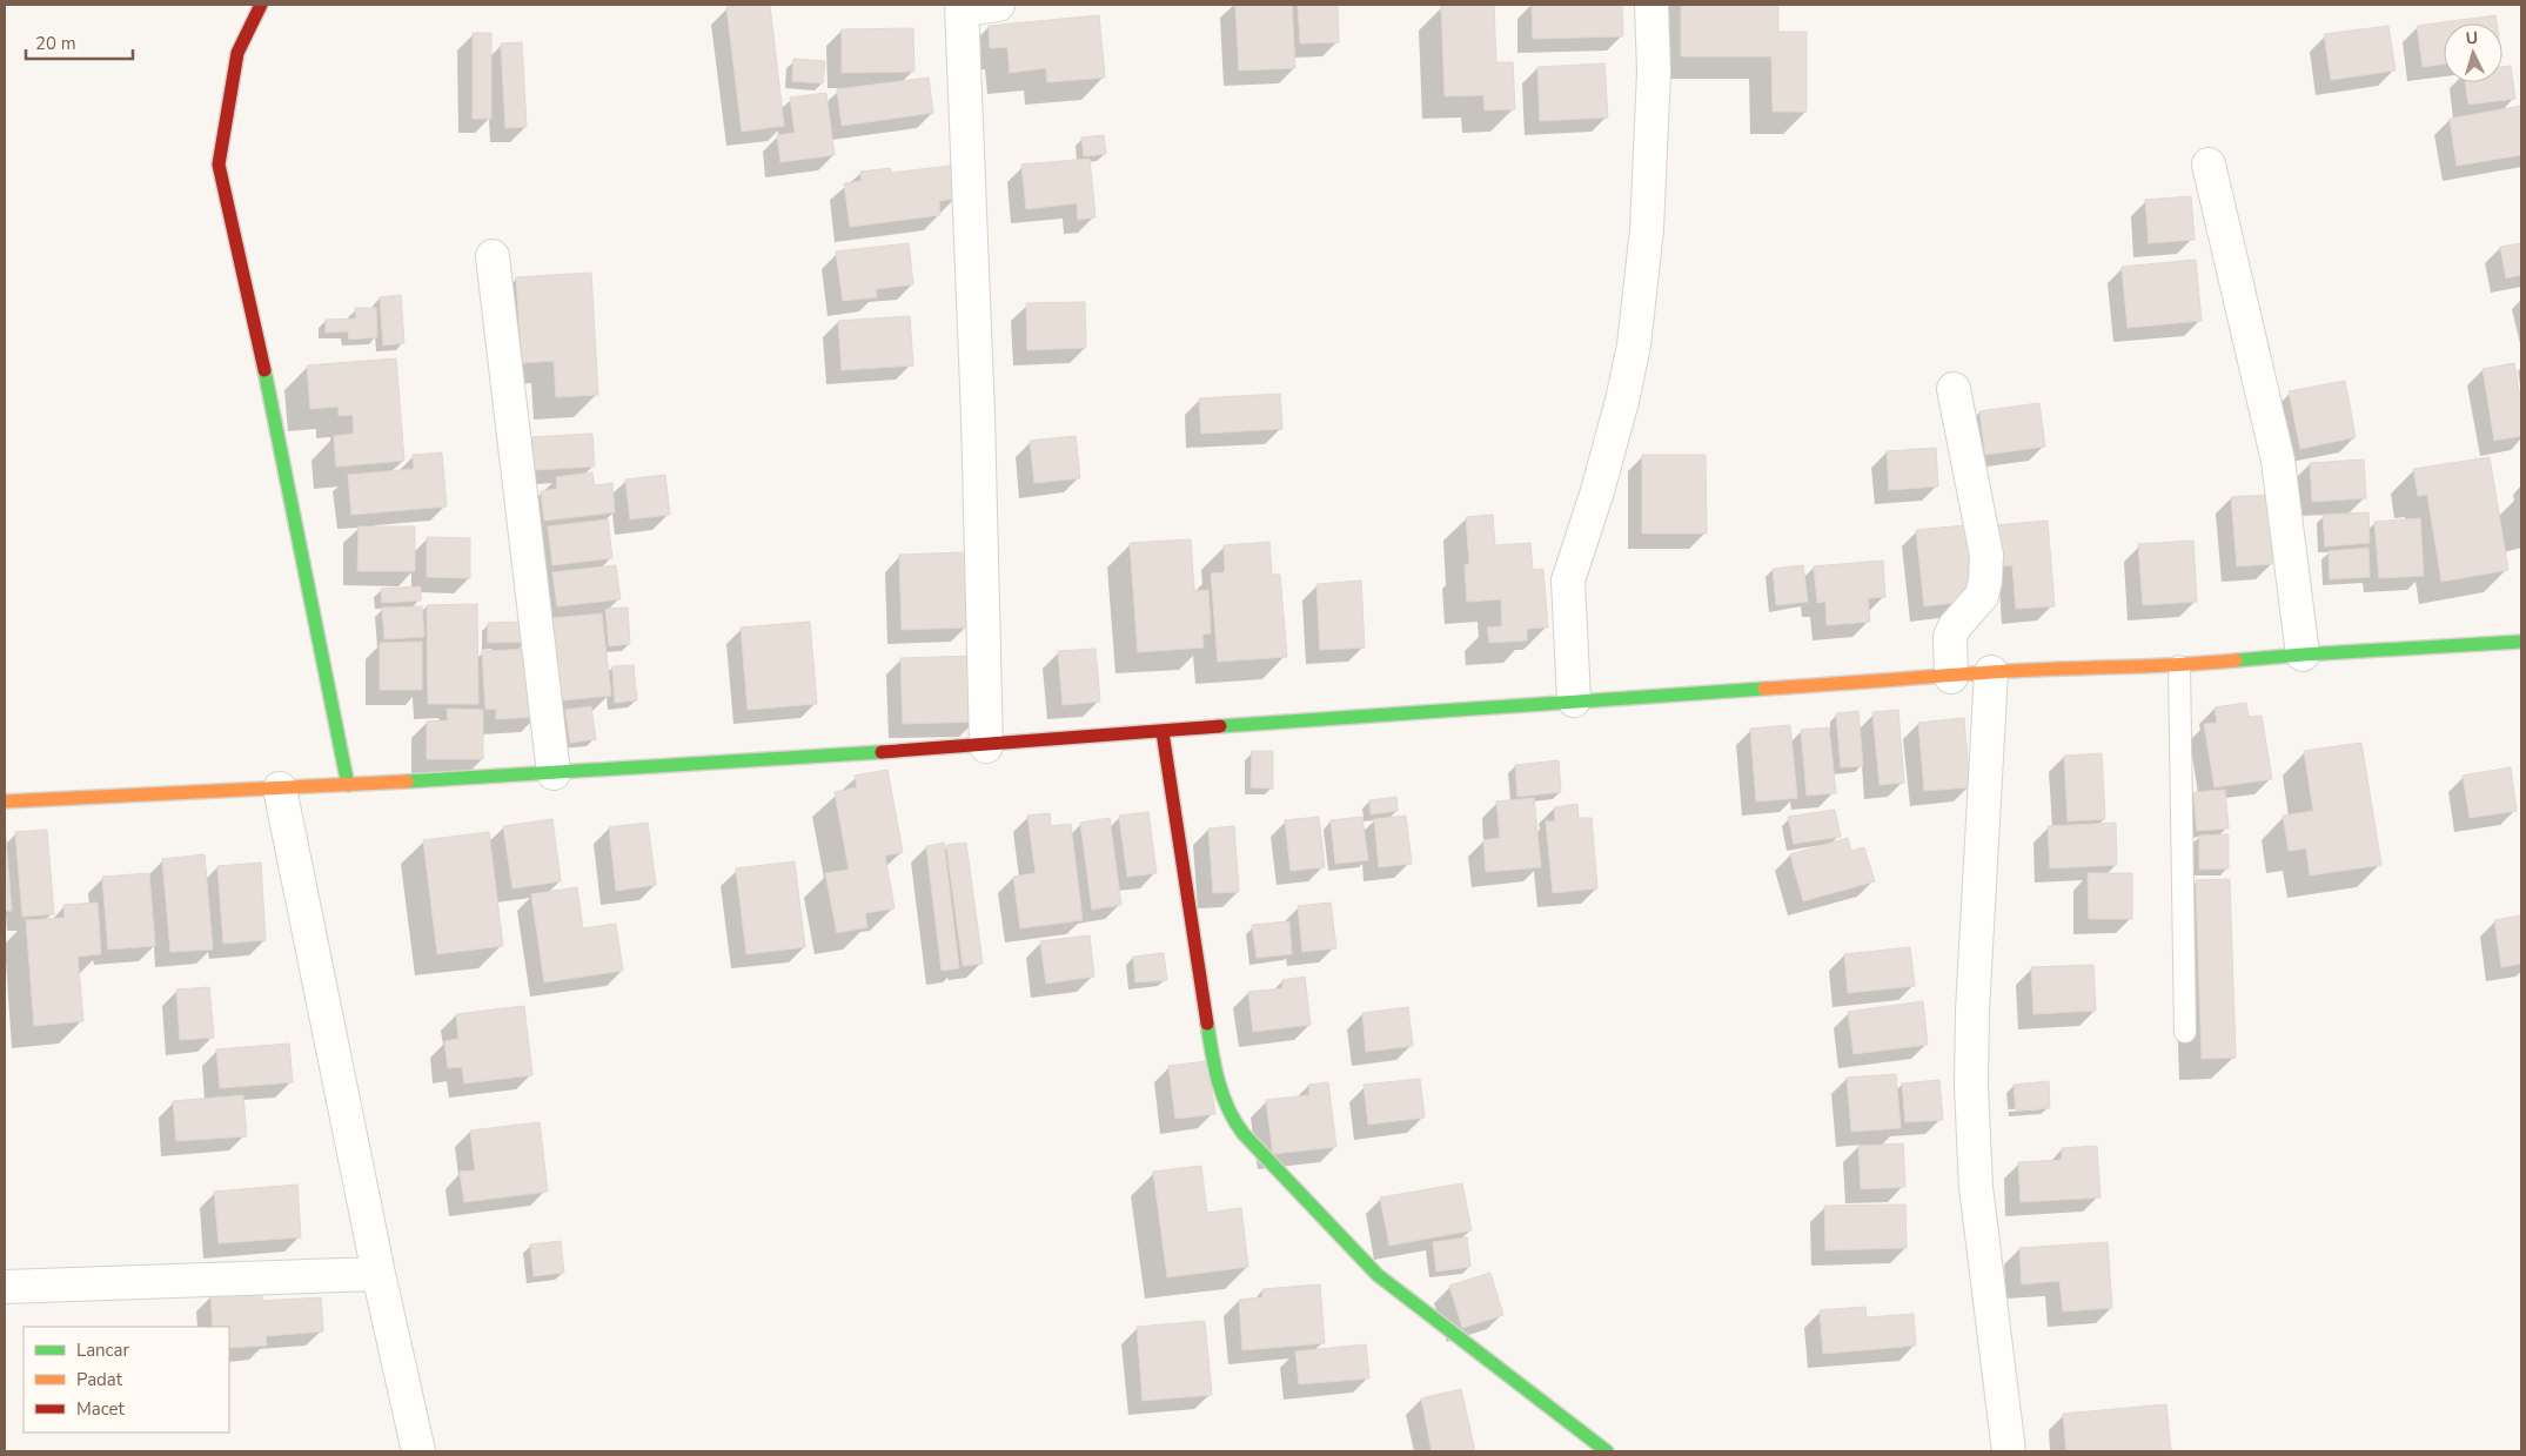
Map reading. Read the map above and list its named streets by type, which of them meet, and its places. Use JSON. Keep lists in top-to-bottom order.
{
  "legend": ["Lancar", "Padat", "Macet"],
  "scale_bar": "20 m",
  "north": "top"
}
